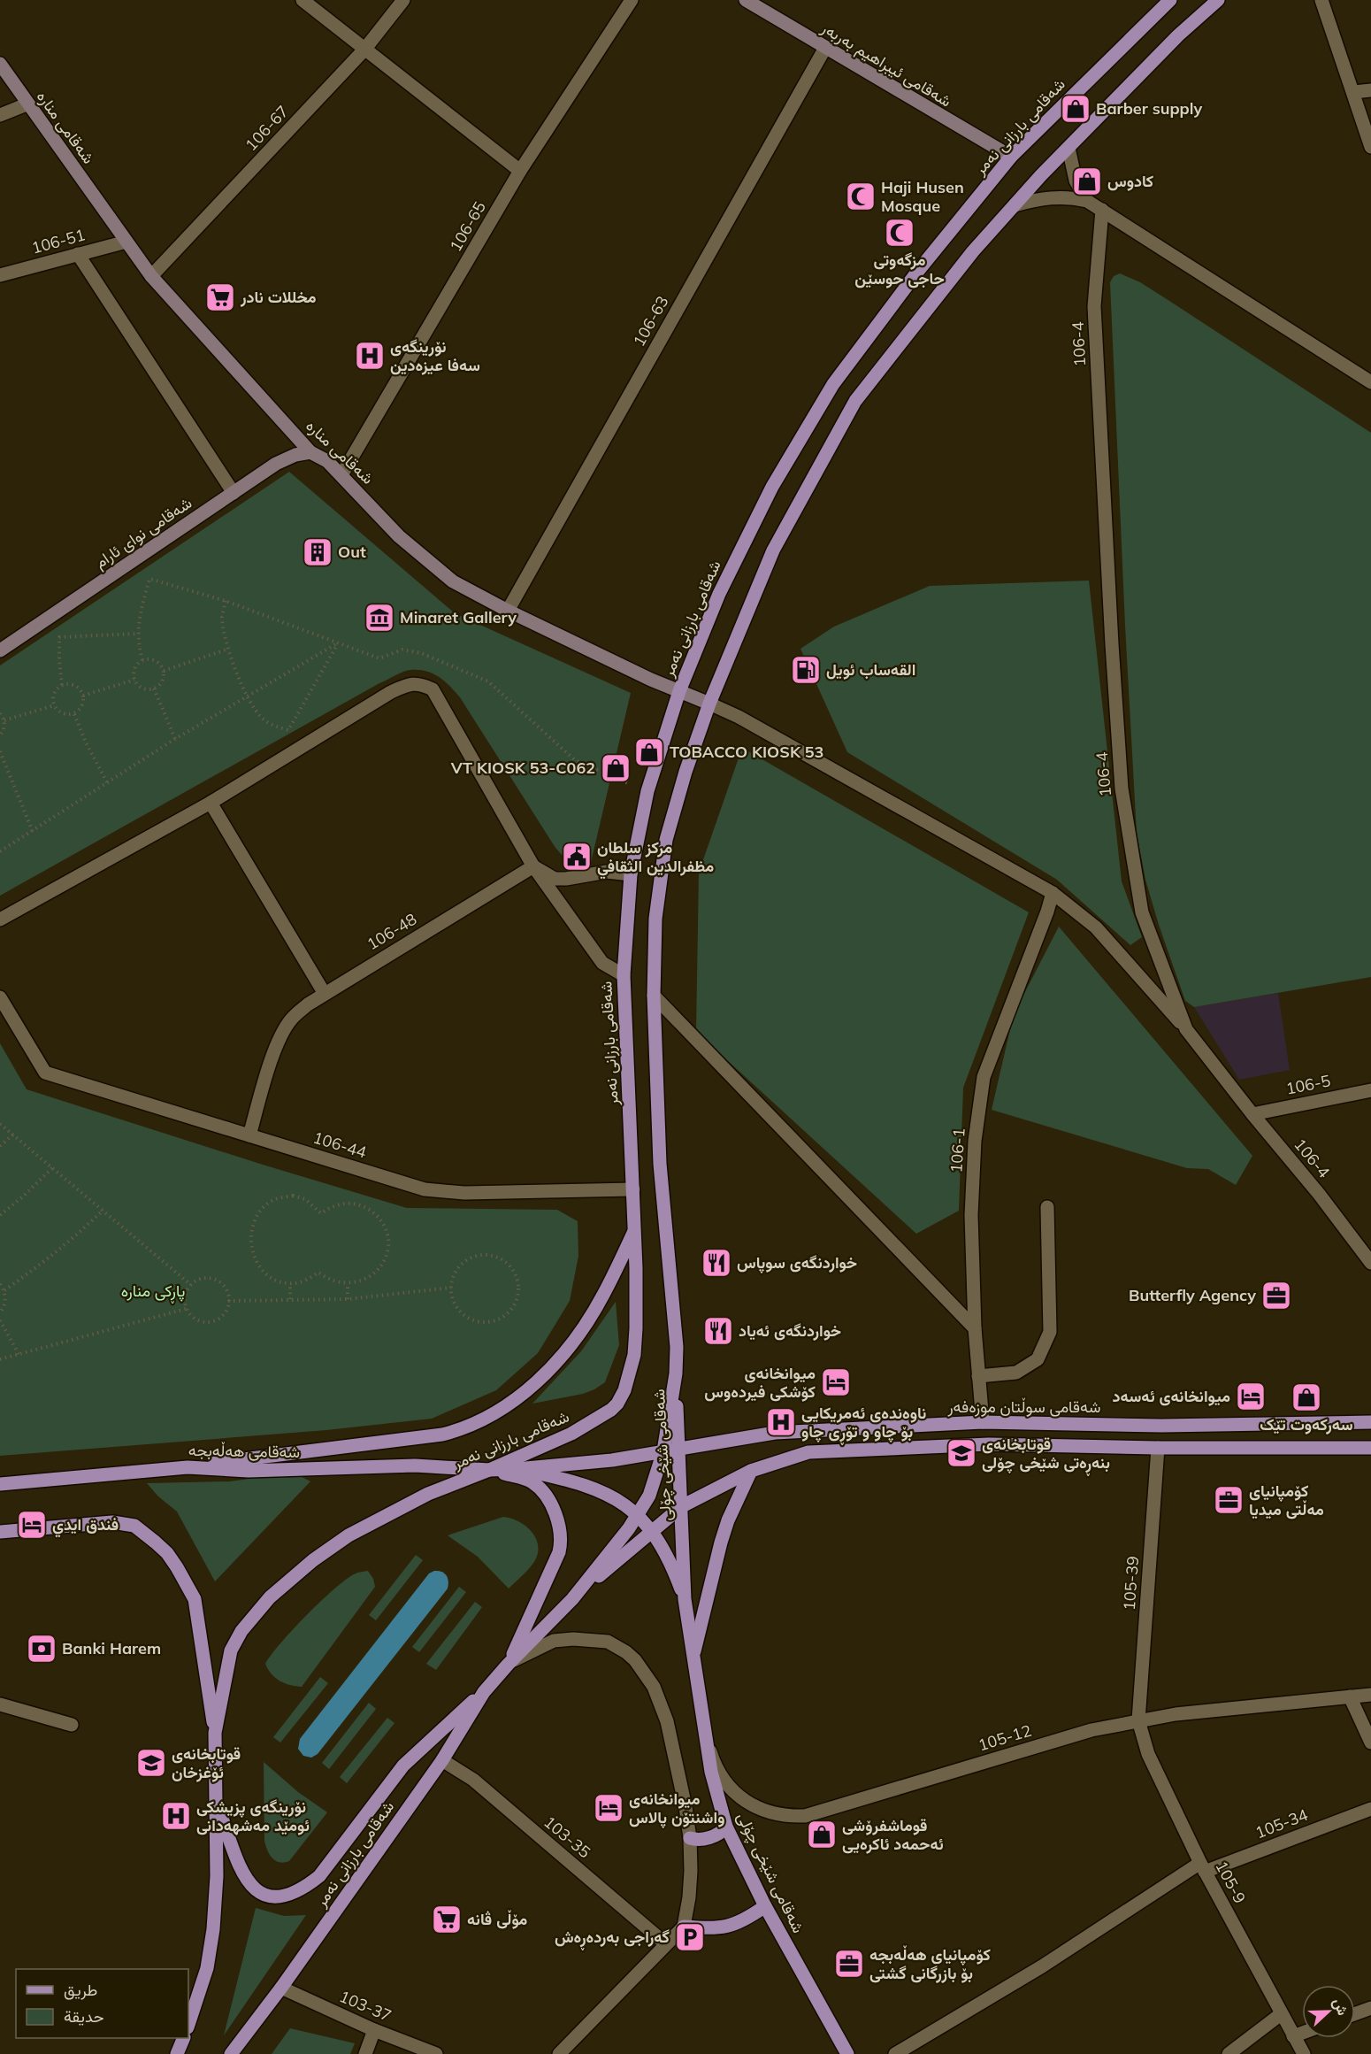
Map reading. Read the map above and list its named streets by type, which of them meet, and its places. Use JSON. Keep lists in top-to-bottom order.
{
  "streets": {
    "main road": [
      "شەقامی بارزانی نەمر",
      "شەقامی سوڵتان موزەفەر",
      "شەقامی هەڵەبجە",
      "شەقامی شێخی چۆلی"
    ],
    "street": [
      "شەقامی ئیبراهیم بەربەر",
      "شەقامی منارە",
      "106-67",
      "106-65",
      "106-51",
      "106-63",
      "106-4",
      "شەقامی نوای ئارام",
      "106-48",
      "106-5",
      "106-44",
      "106-1",
      "105-39",
      "105-12",
      "105-34",
      "103-35",
      "105-9",
      "103-37"
    ]
  },
  "crossings": [
    ["شەقامی ئیبراهیم بەربەر", "شەقامی بارزانی نەمر"],
    ["شەقامی ئیبراهیم بەربەر", "106-63"],
    ["شەقامی بارزانی نەمر", "شەقامی منارە"],
    ["شەقامی بارزانی نەمر", "106-44"],
    ["شەقامی بارزانی نەمر", "شەقامی سوڵتان موزەفەر"],
    ["شەقامی بارزانی نەمر", "شەقامی هەڵەبجە"],
    ["شەقامی بارزانی نەمر", "شەقامی شێخی چۆلی"],
    ["شەقامی بارزانی نەمر", "103-35"],
    ["شەقامی بارزانی نەمر", "103-37"],
    ["شەقامی منارە", "106-67"],
    ["شەقامی منارە", "106-65"],
    ["شەقامی منارە", "106-51"],
    ["شەقامی منارە", "106-63"],
    ["شەقامی منارە", "شەقامی نوای ئارام"],
    ["106-4", "106-5"],
    ["106-48", "106-44"],
    ["106-1", "شەقامی سوڵتان موزەفەر"],
    ["شەقامی سوڵتان موزەفەر", "شەقامی هەڵەبجە"],
    ["شەقامی سوڵتان موزەفەر", "شەقامی شێخی چۆلی"],
    ["شەقامی شێخی چۆلی", "105-12"],
    ["105-39", "105-12"],
    ["105-39", "105-9"],
    ["105-12", "105-9"],
    ["105-34", "105-9"]
  ],
  "parks": ["پاڕکی منارە"],
  "places": {
    "shop": [
      "Barber supply",
      "كادوس",
      "TOBACCO KIOSK 53",
      "VT KIOSK 53-C062",
      "سەرکەوت تێک",
      "قوماشفرۆشی ئەحمەد ئاکرەیی"
    ],
    "mosque": ["Haji Husen Mosque", "مزگەوتی حاجی حوسێن"],
    "supermarket": ["مخللات نادر", "مۆڵی ڤانە"],
    "hospital": ["نۆرینگەی سەفا عیزەدین", "ناوەندەی ئەمریکایی بۆ چاو و تۆڕی چاو", "نۆرینگەی پزیشکی ئومێد مەشهەدانی"],
    "building": ["Out"],
    "museum": ["Minaret Gallery"],
    "fuel station": ["القەساب ئویل"],
    "public building": ["مركز سلطان مظفرالدين الثقافي"],
    "restaurant": ["خواردنگەی سوپاس", "خواردنگەی ئەیاد"],
    "office": ["Butterfly Agency", "کۆمپانیای مەڵتی میدیا", "کۆمپانیای هەڵەبجە بۆ بازرگانی گشتی"],
    "hotel": [
      "میوانخانەی کۆشکی فیردەوس",
      "میوانخانەی ئەسەد",
      "فندق ايدي",
      "میوانخانەی واشنتۆن پالاس"
    ],
    "school or university": ["قوتابخانەی بنەڕەتی شێخی چۆلی", "قوتابخانەی ئۆغزخان"],
    "bank": ["Banki Harem"],
    "parking": ["گەراجی بەردەڕەش"]
  },
  "legend": ["طريق", "حديقة"],
  "north": "right"
}
